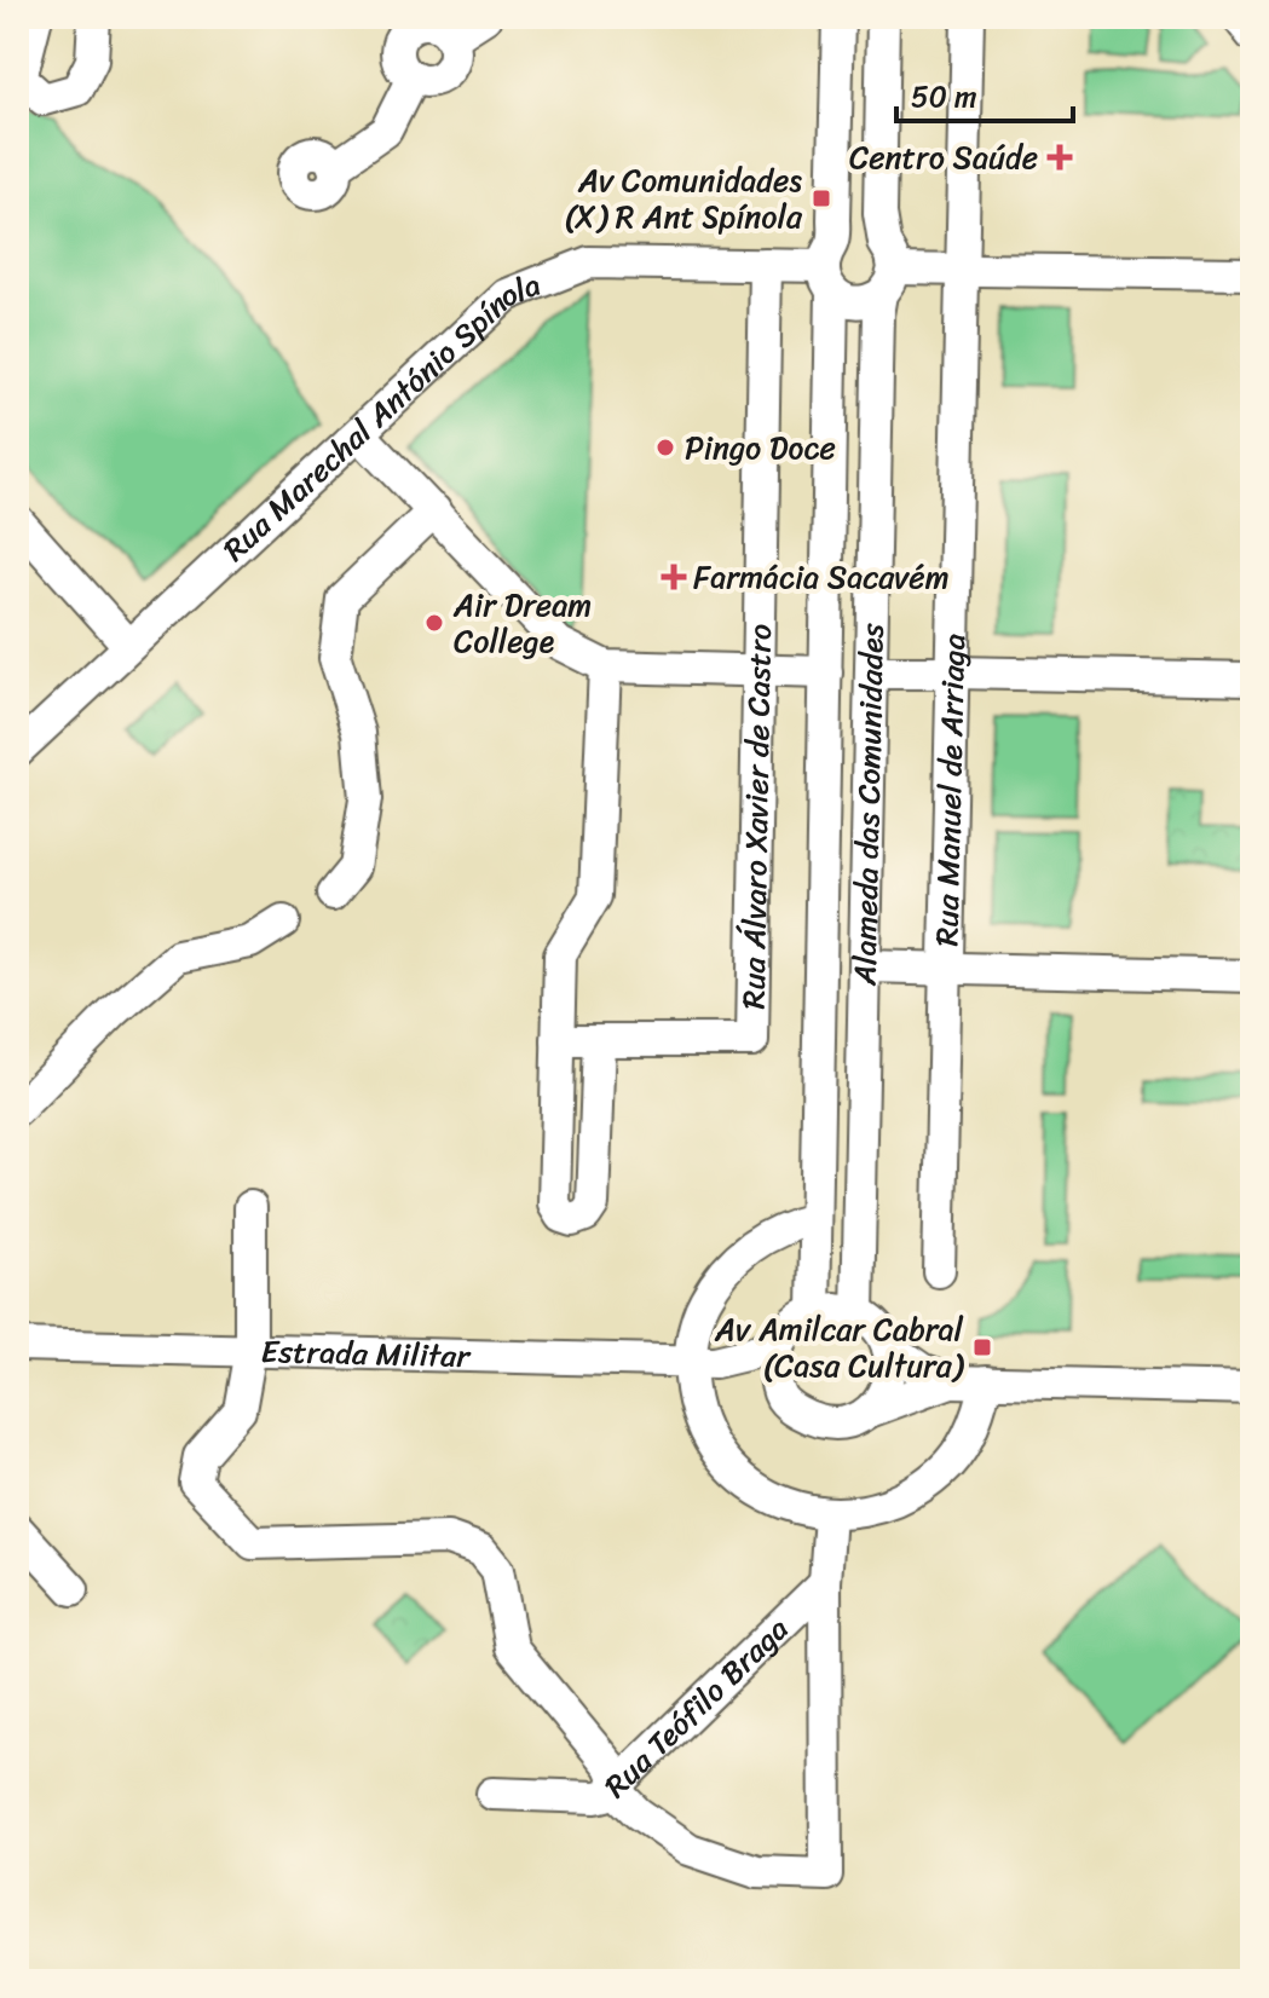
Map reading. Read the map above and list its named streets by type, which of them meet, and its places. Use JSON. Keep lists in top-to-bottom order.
{
  "streets": {
    "street": [
      "Rua Marechal António Spínola",
      "Rua Manuel de Arriaga",
      "Alameda das Comunidades",
      "Rua Álvaro Xavier de Castro",
      "Estrada Militar",
      "Rua Teófilo Braga"
    ]
  },
  "crossings": [
    ["Rua Marechal António Spínola", "Alameda das Comunidades"],
    ["Rua Marechal António Spínola", "Rua Álvaro Xavier de Castro"],
    ["Alameda das Comunidades", "Estrada Militar"]
  ],
  "places": {
    "health": ["Centro Saúde", "Farmácia Sacavém"],
    "transit": ["Av Comunidades (X) R Ant Spínola", "Av Amilcar Cabral (Casa Cultura)"],
    "other": ["Pingo Doce", "Air Dream College"]
  },
  "scale_bar": "50 m"
}
